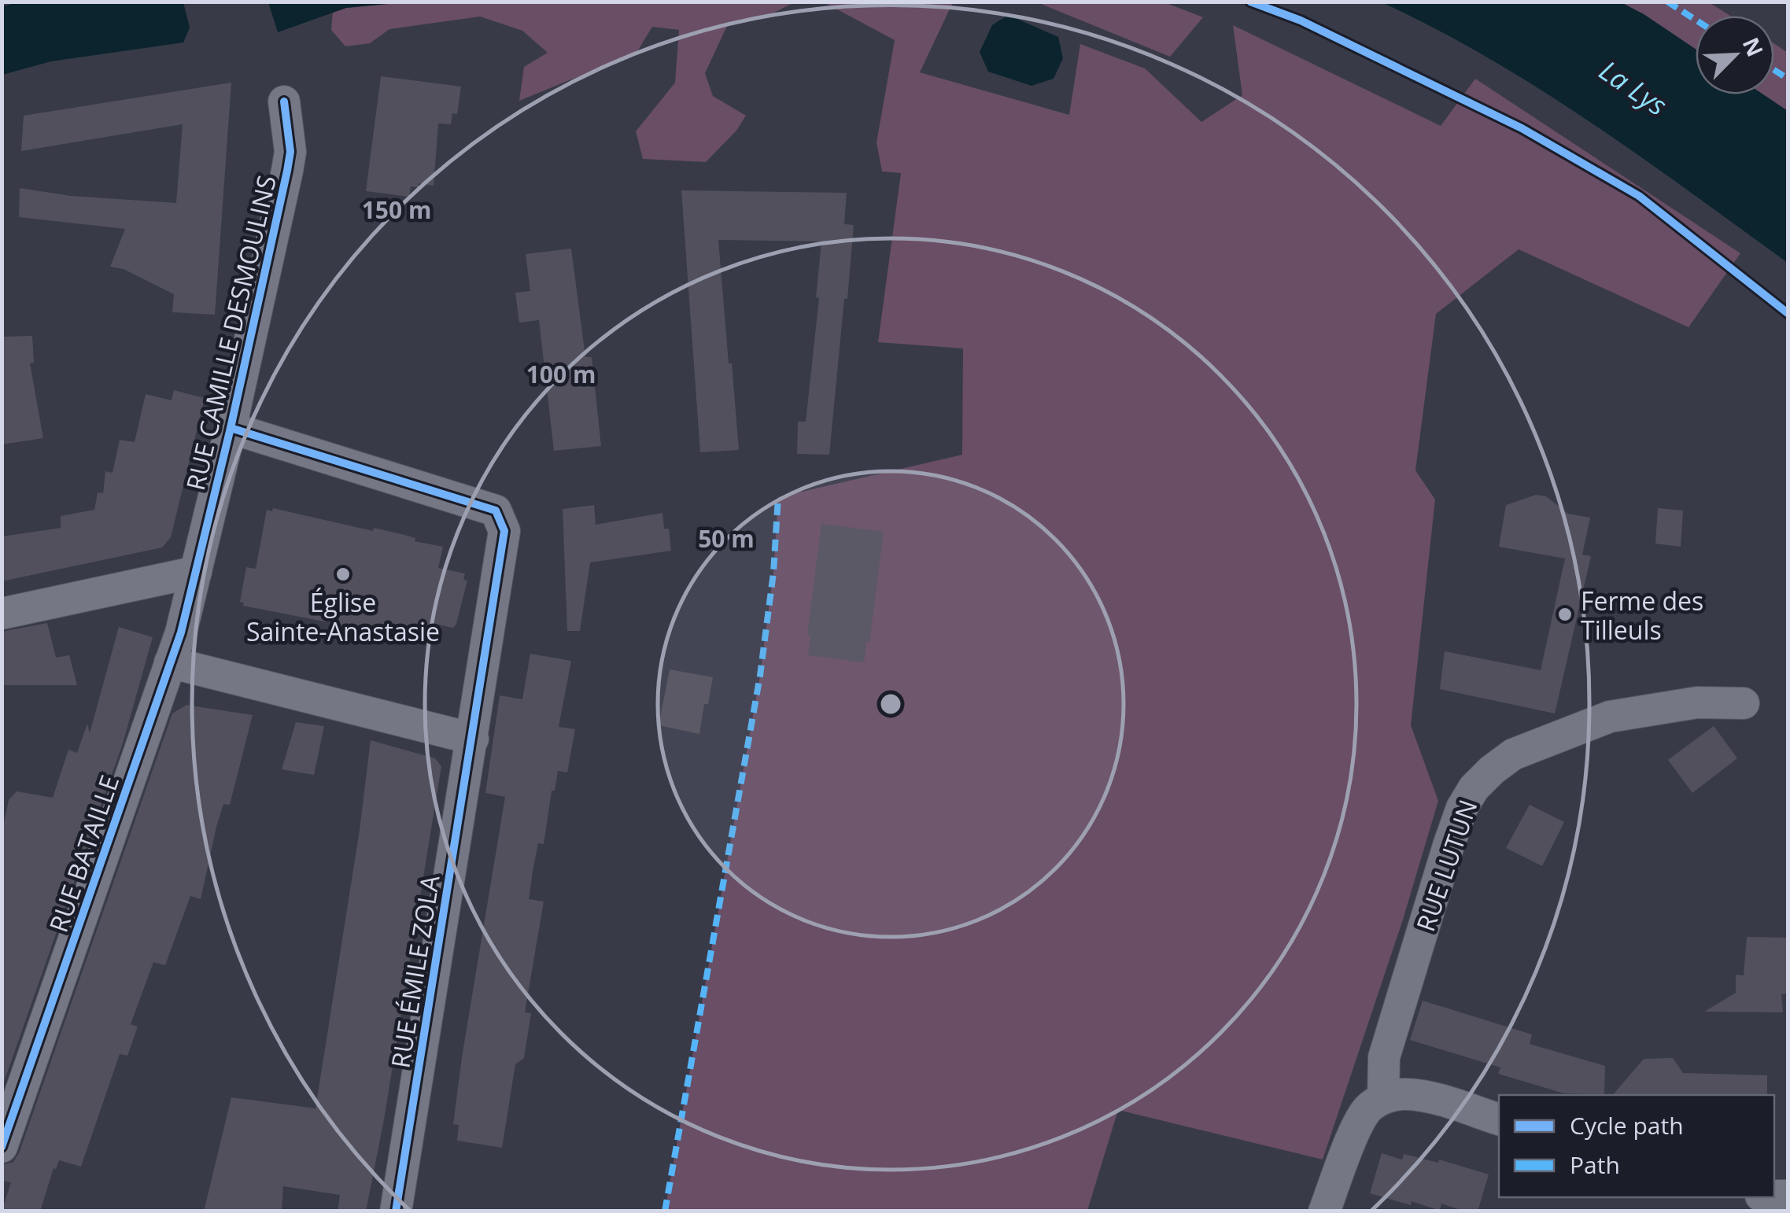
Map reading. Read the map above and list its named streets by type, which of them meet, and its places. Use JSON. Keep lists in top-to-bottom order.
{
  "streets": {
    "street": [
      "RUE CAMILLE DESMOULINS",
      "RUE BATAILLE",
      "RUE LUTUN",
      "RUE ÉMILE ZOLA"
    ]
  },
  "crossings": [
    ["RUE CAMILLE DESMOULINS", "RUE BATAILLE"],
    ["RUE CAMILLE DESMOULINS", "RUE ÉMILE ZOLA"]
  ],
  "water": ["La Lys"],
  "places": ["Église Sainte-Anastasie", "Ferme des Tilleuls"],
  "legend": ["Cycle path", "Path"],
  "north": "top right",
  "rings": ["150 m", "100 m", "50 m"]
}
